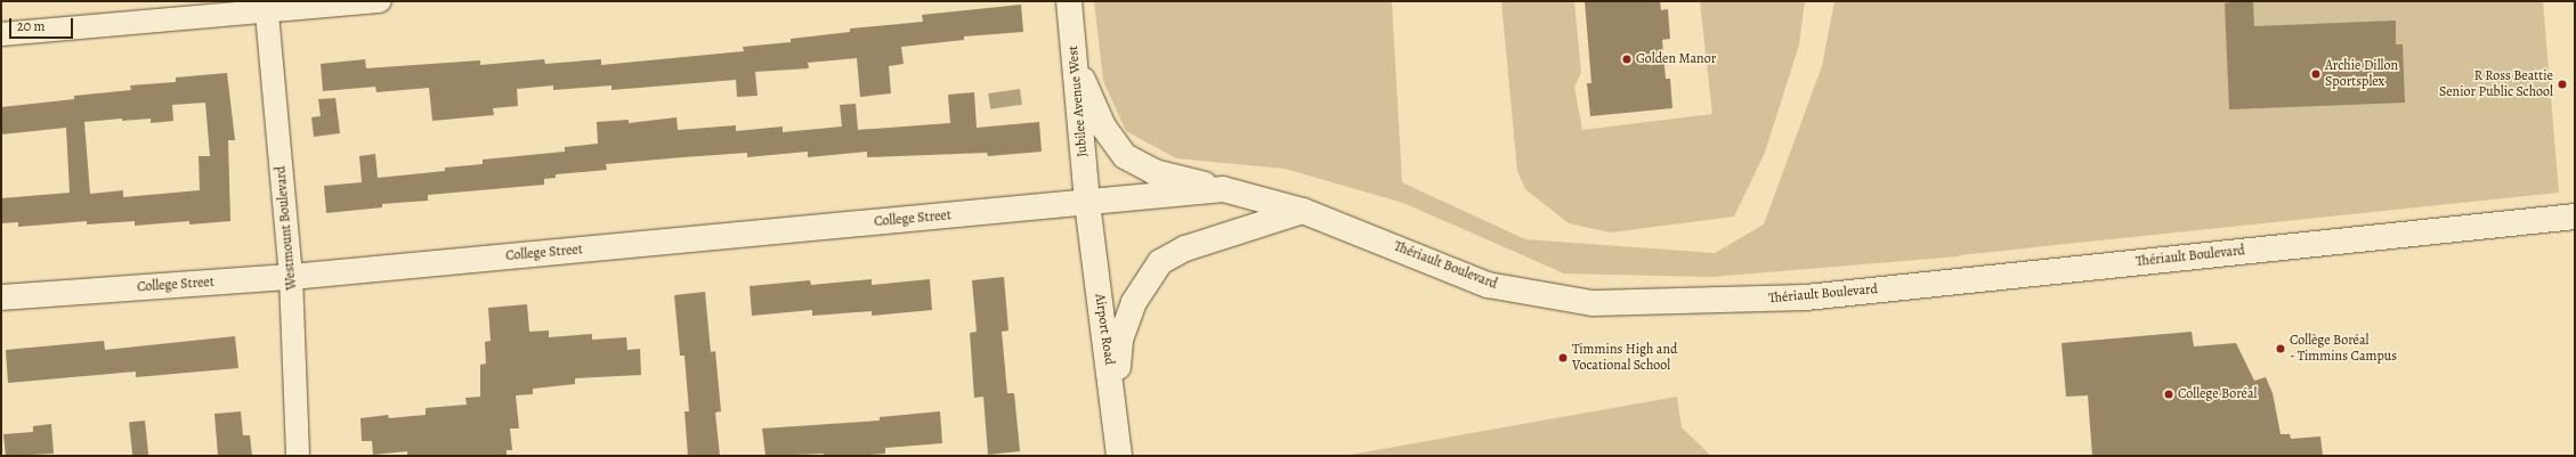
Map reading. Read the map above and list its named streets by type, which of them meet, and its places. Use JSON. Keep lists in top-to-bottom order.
{
  "streets": {
    "main road": [
      "Jubilee Avenue West",
      "College Street",
      "Thériault Boulevard",
      "Airport Road"
    ],
    "street": ["Westmount Boulevard"]
  },
  "crossings": [
    ["Jubilee Avenue West", "College Street"],
    ["Jubilee Avenue West", "Thériault Boulevard"],
    ["Jubilee Avenue West", "Airport Road"],
    ["College Street", "Westmount Boulevard"],
    ["College Street", "Thériault Boulevard"],
    ["College Street", "Airport Road"],
    ["Thériault Boulevard", "Airport Road"]
  ],
  "places": [
    "Golden Manor",
    "Archie Dillon Sportsplex",
    "R Ross Beattie Senior Public School",
    "Collège Boréal - Timmins Campus",
    "Timmins High and Vocational School",
    "College Boréal"
  ],
  "scale_bar": "20 m"
}
